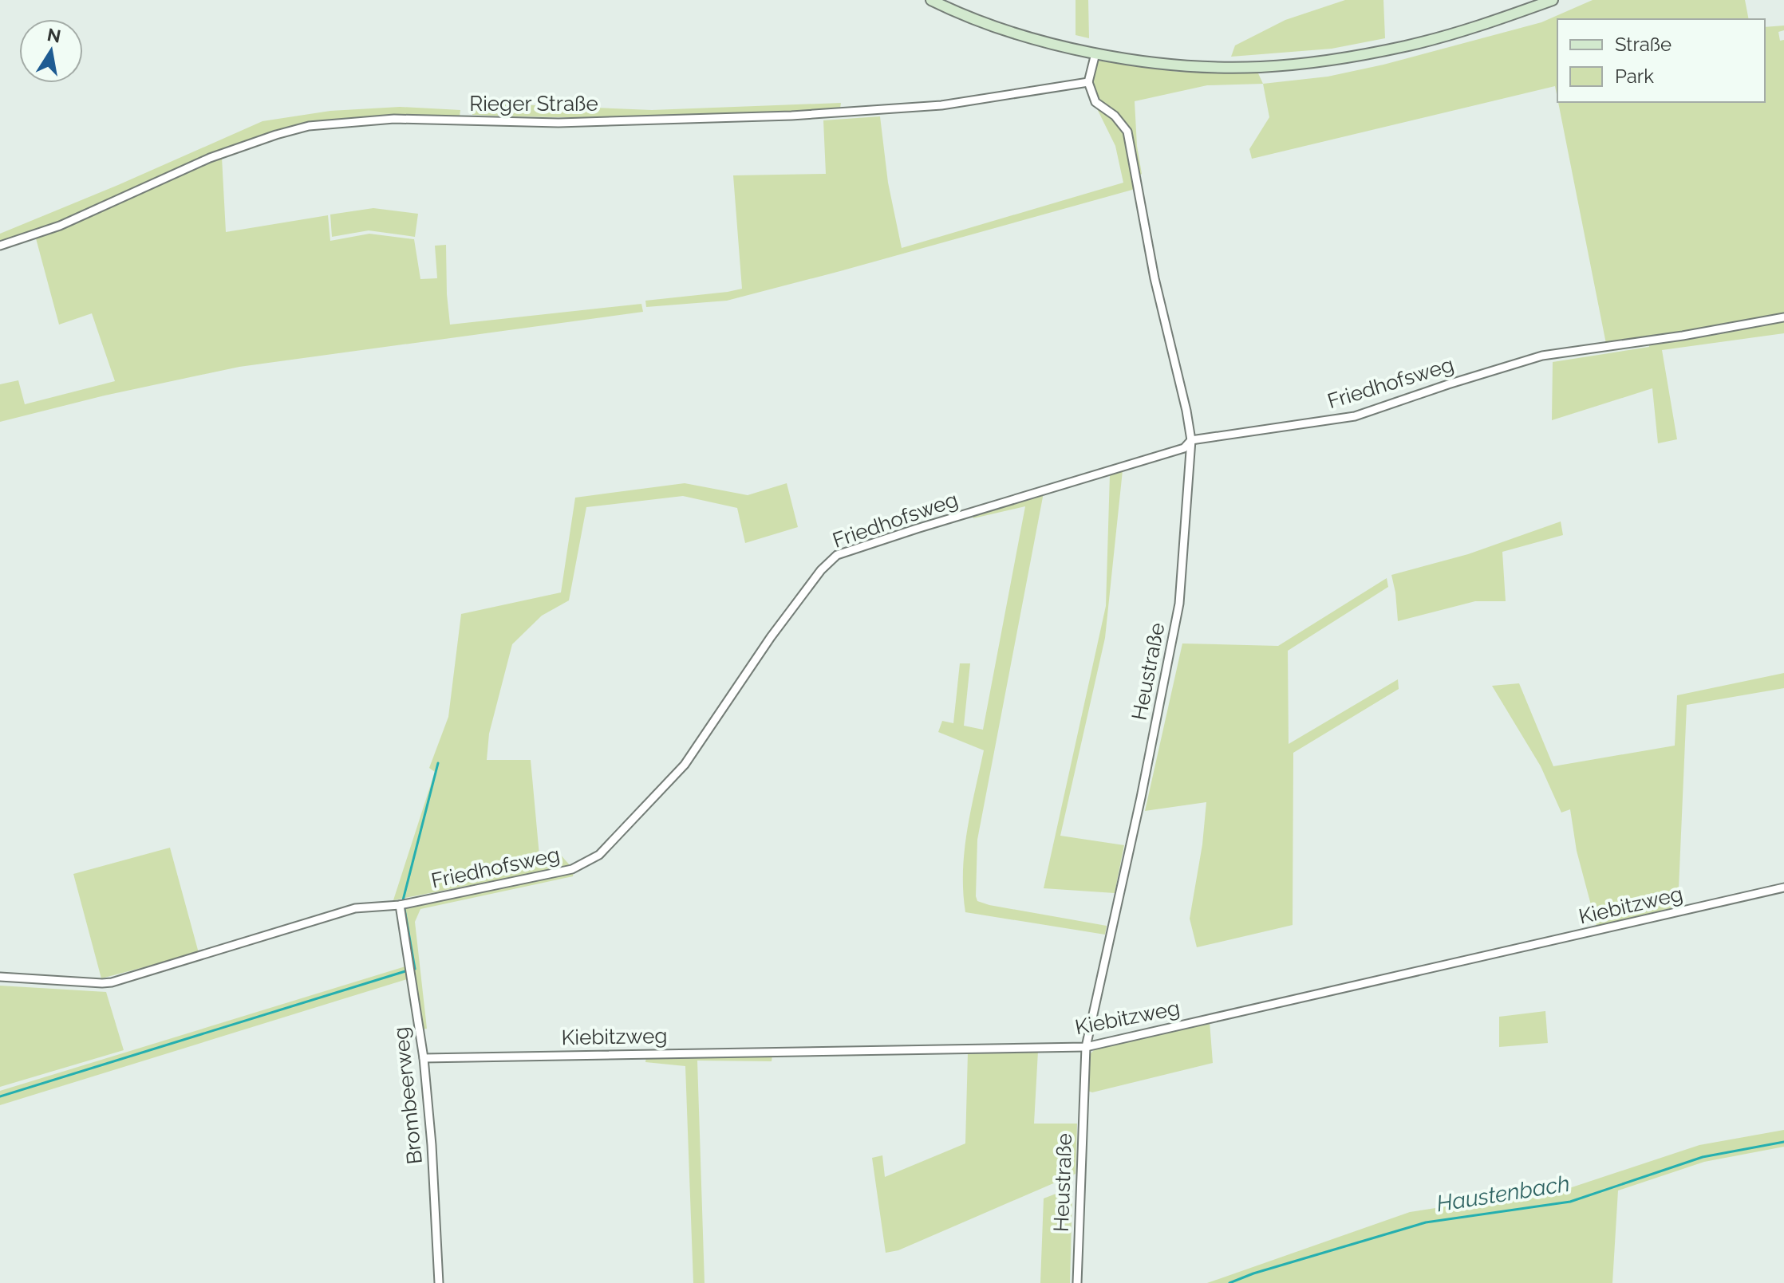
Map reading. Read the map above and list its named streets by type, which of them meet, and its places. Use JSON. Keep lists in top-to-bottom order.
{
  "streets": {
    "street": [
      "Rieger Straße",
      "Friedhofsweg",
      "Heustraße",
      "Kiebitzweg",
      "Brombeerweg"
    ]
  },
  "crossings": [
    ["Rieger Straße", "Heustraße"],
    ["Friedhofsweg", "Heustraße"],
    ["Friedhofsweg", "Brombeerweg"],
    ["Heustraße", "Kiebitzweg"],
    ["Kiebitzweg", "Brombeerweg"]
  ],
  "water": ["Haustenbach"],
  "legend": ["Straße", "Park"],
  "north": "top"
}
